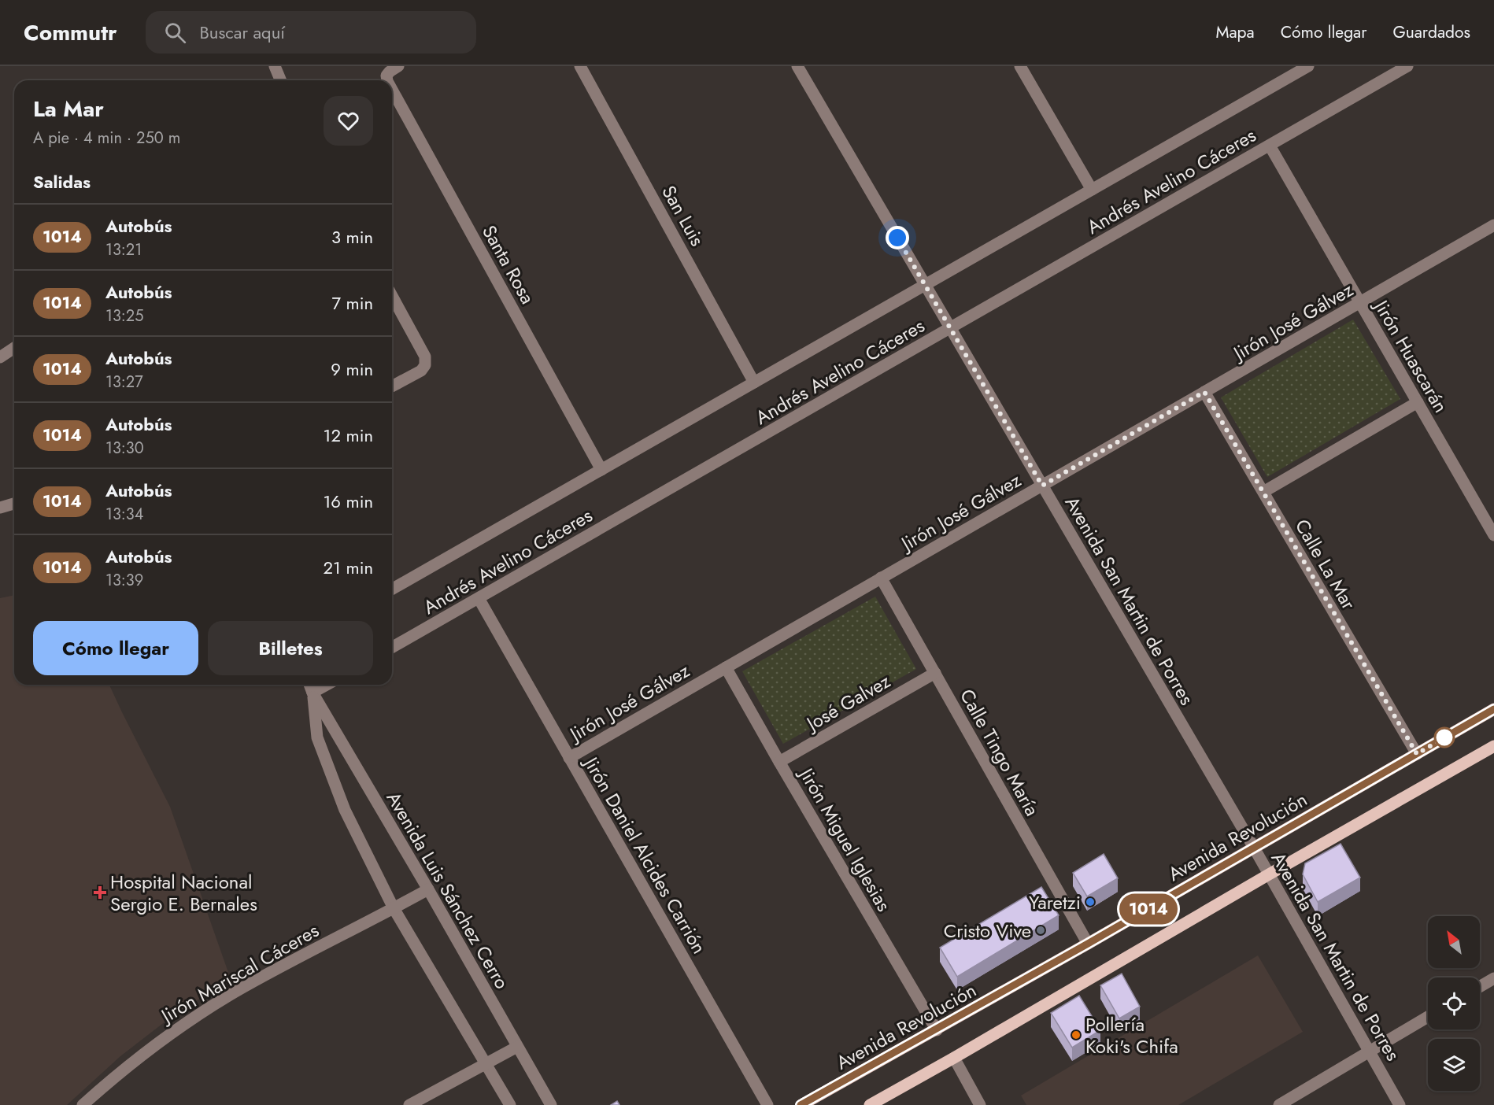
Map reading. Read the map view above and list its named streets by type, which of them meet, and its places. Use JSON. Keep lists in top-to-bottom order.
{
  "streets": {
    "main road": ["Avenida Revolución"],
    "street": [
      "Andrés Avelino Cáceres",
      "San Luis",
      "Santa Rosa",
      "Jirón José Gálvez",
      "Jirón Huascarán",
      "Calle La Mar",
      "Avenida San Martin de Porres",
      "José Galvez",
      "Calle Tingo María",
      "Jirón Miguel Iglesias",
      "Jirón Daniel Alcides Carrión",
      "Avenida Luis Sánchez Cerro",
      "Jirón Mariscal Cáceres"
    ]
  },
  "crossings": [
    ["Andrés Avelino Cáceres", "San Luis"],
    ["Andrés Avelino Cáceres", "Santa Rosa"],
    ["Andrés Avelino Cáceres", "Jirón Huascarán"],
    ["Andrés Avelino Cáceres", "Avenida San Martin de Porres"],
    ["Andrés Avelino Cáceres", "Jirón Daniel Alcides Carrión"],
    ["Jirón José Gálvez", "Jirón Huascarán"],
    ["Jirón José Gálvez", "Calle La Mar"],
    ["Jirón José Gálvez", "Avenida San Martin de Porres"],
    ["Jirón José Gálvez", "Calle Tingo María"],
    ["Jirón José Gálvez", "Jirón Miguel Iglesias"],
    ["Jirón José Gálvez", "Jirón Daniel Alcides Carrión"],
    ["Calle La Mar", "Avenida Revolución"],
    ["Avenida San Martin de Porres", "Avenida Revolución"],
    ["José Galvez", "Calle Tingo María"],
    ["José Galvez", "Jirón Miguel Iglesias"],
    ["Calle Tingo María", "Avenida Revolución"],
    ["Avenida Revolución", "Jirón Miguel Iglesias"],
    ["Avenida Luis Sánchez Cerro", "Jirón Mariscal Cáceres"]
  ],
  "places": {
    "health": ["Hospital Nacional Sergio E. Bernales"],
    "other": ["Yaretzi", "Cristo Vive", "Pollería Koki's Chifa"]
  },
  "lines": ["bus line 1014"],
  "north": "top left",
  "page": {
    "header": "Commutr",
    "search": "Buscar aquí",
    "nav": ["Mapa", "Cómo llegar", "Guardados"],
    "on_map": "1014",
    "heading": [
      ["La Mar", "A pie · 4 min · 250 m"],
      "Salidas"
    ],
    "list": [
      {
        "mark": "1014",
        "name": "Autobús",
        "note": "13:21",
        "value": "3 min"
      },
      {
        "mark": "1014",
        "name": "Autobús",
        "note": "13:25",
        "value": "7 min"
      },
      {
        "mark": "1014",
        "name": "Autobús",
        "note": "13:27",
        "value": "9 min"
      },
      {
        "mark": "1014",
        "name": "Autobús",
        "note": "13:30",
        "value": "12 min"
      },
      {
        "mark": "1014",
        "name": "Autobús",
        "note": "13:34",
        "value": "16 min"
      },
      {
        "mark": "1014",
        "name": "Autobús",
        "note": "13:39",
        "value": "21 min"
      }
    ],
    "buttons": ["Cómo llegar", "Billetes"]
  }
}
